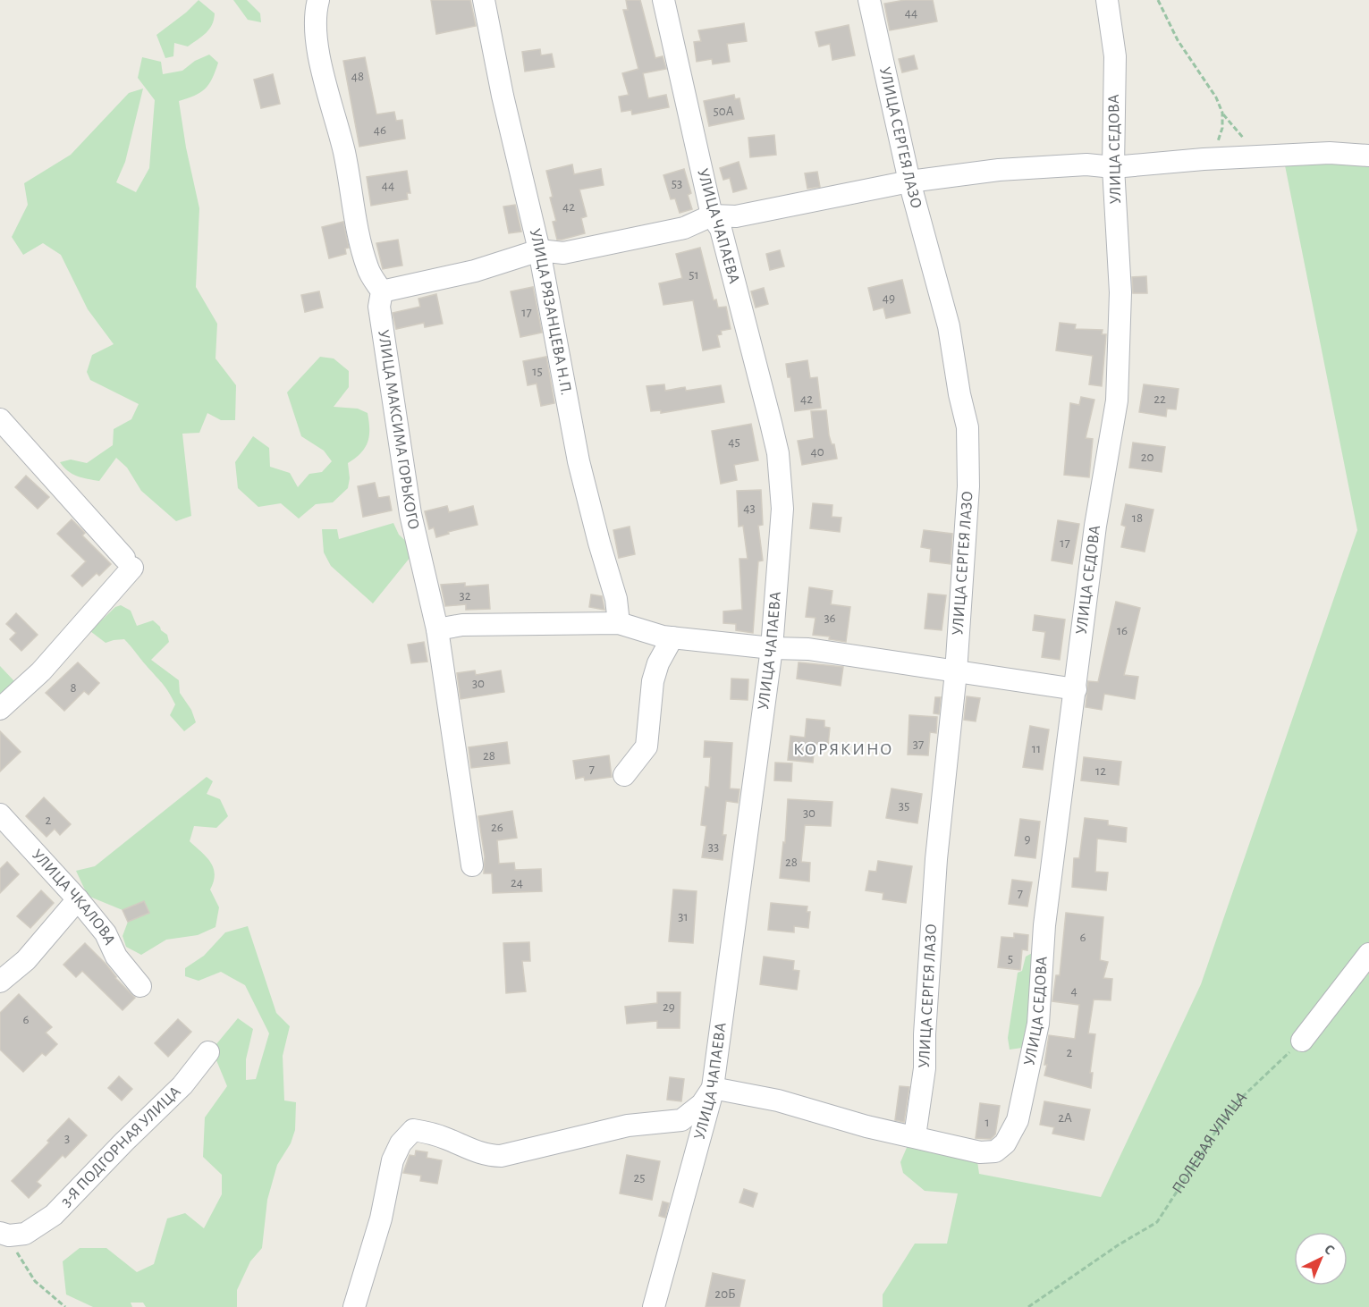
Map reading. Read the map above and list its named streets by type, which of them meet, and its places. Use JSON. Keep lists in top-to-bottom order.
{
  "streets": {
    "street": [
      "УЛИЦА СЕРГЕЯ ЛАЗО",
      "УЛИЦА СЕДОВА",
      "УЛИЦА ЧАПАЕВА",
      "УЛИЦА РЯЗАНЦЕВА Н.П.",
      "УЛИЦА МАКСИМА ГОРЬКОГО",
      "УЛИЦА ЧКАЛОВА",
      "3-Я ПОДГОРНАЯ УЛИЦА"
    ],
    "path": ["ПОЛЕВАЯ УЛИЦА"]
  },
  "crossings": [
    ["УЛИЦА СЕРГЕЯ ЛАЗО", "УЛИЦА СЕДОВА"]
  ],
  "districts": ["КОРЯКИНО"],
  "house_numbers": [
    "44",
    "48",
    "50А",
    "46",
    "53",
    "44",
    "42",
    "51",
    "49",
    "17",
    "15",
    "42",
    "22",
    "45",
    "40",
    "20",
    "43",
    "18",
    "17",
    "32",
    "36",
    "16",
    "30",
    "8",
    "37",
    "11",
    "28",
    "7",
    "12",
    "35",
    "30",
    "2",
    "26",
    "9",
    "33",
    "28",
    "24",
    "7",
    "31",
    "6",
    "5",
    "4",
    "29",
    "6",
    "2",
    "2А",
    "1",
    "3",
    "25",
    "20Б"
  ],
  "north": "top right"
}
